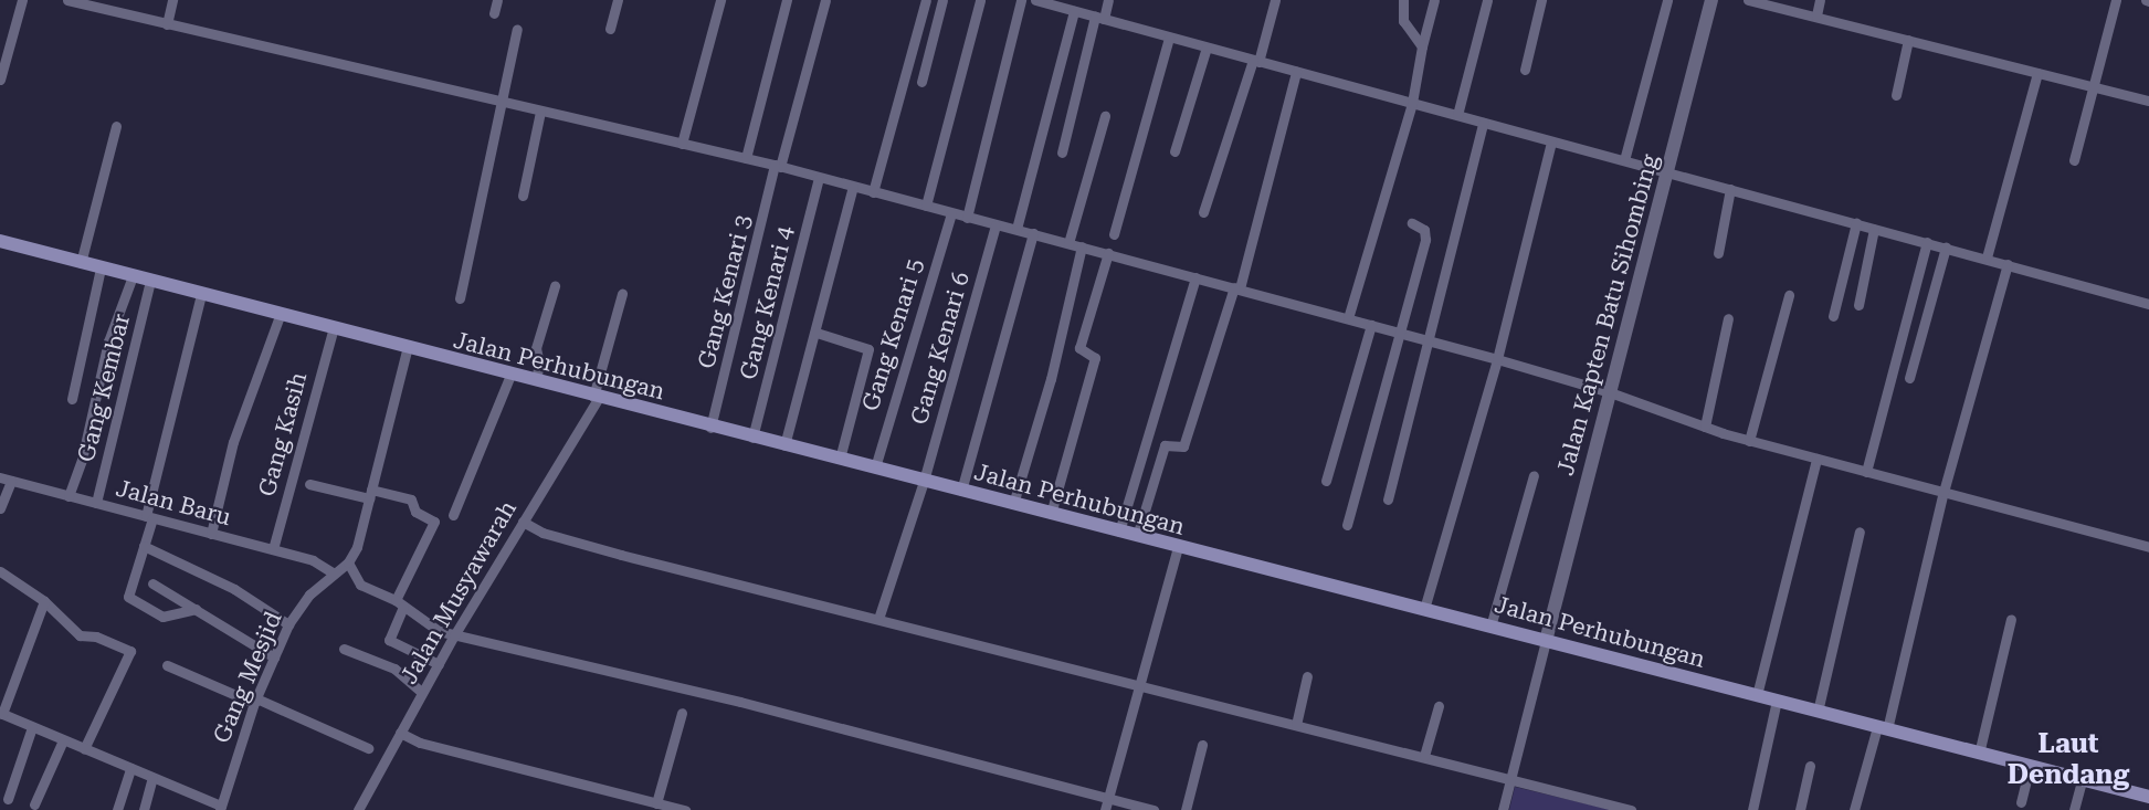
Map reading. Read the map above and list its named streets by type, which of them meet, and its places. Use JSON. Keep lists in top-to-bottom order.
{
  "streets": {
    "main road": ["Jalan Perhubungan"],
    "street": [
      "Gang Kenari 3",
      "Gang Kenari 4",
      "Jalan Kapten Batu Sihombing",
      "Gang Kenari 5",
      "Gang Kenari 6",
      "Gang Kembar",
      "Gang Kasih",
      "Jalan Baru",
      "Jalan Musyawarah",
      "Gang Mesjid"
    ]
  },
  "crossings": [
    ["Gang Kenari 3", "Jalan Perhubungan"],
    ["Gang Kenari 4", "Jalan Perhubungan"],
    ["Jalan Kapten Batu Sihombing", "Jalan Perhubungan"],
    ["Gang Kenari 5", "Jalan Perhubungan"],
    ["Gang Kenari 6", "Jalan Perhubungan"],
    ["Jalan Perhubungan", "Gang Kembar"],
    ["Jalan Perhubungan", "Gang Kasih"],
    ["Jalan Perhubungan", "Jalan Musyawarah"],
    ["Jalan Perhubungan", "Gang Mesjid"],
    ["Gang Kembar", "Jalan Baru"],
    ["Gang Kasih", "Jalan Baru"],
    ["Jalan Baru", "Gang Mesjid"]
  ],
  "districts": ["Laut Dendang"]
}
